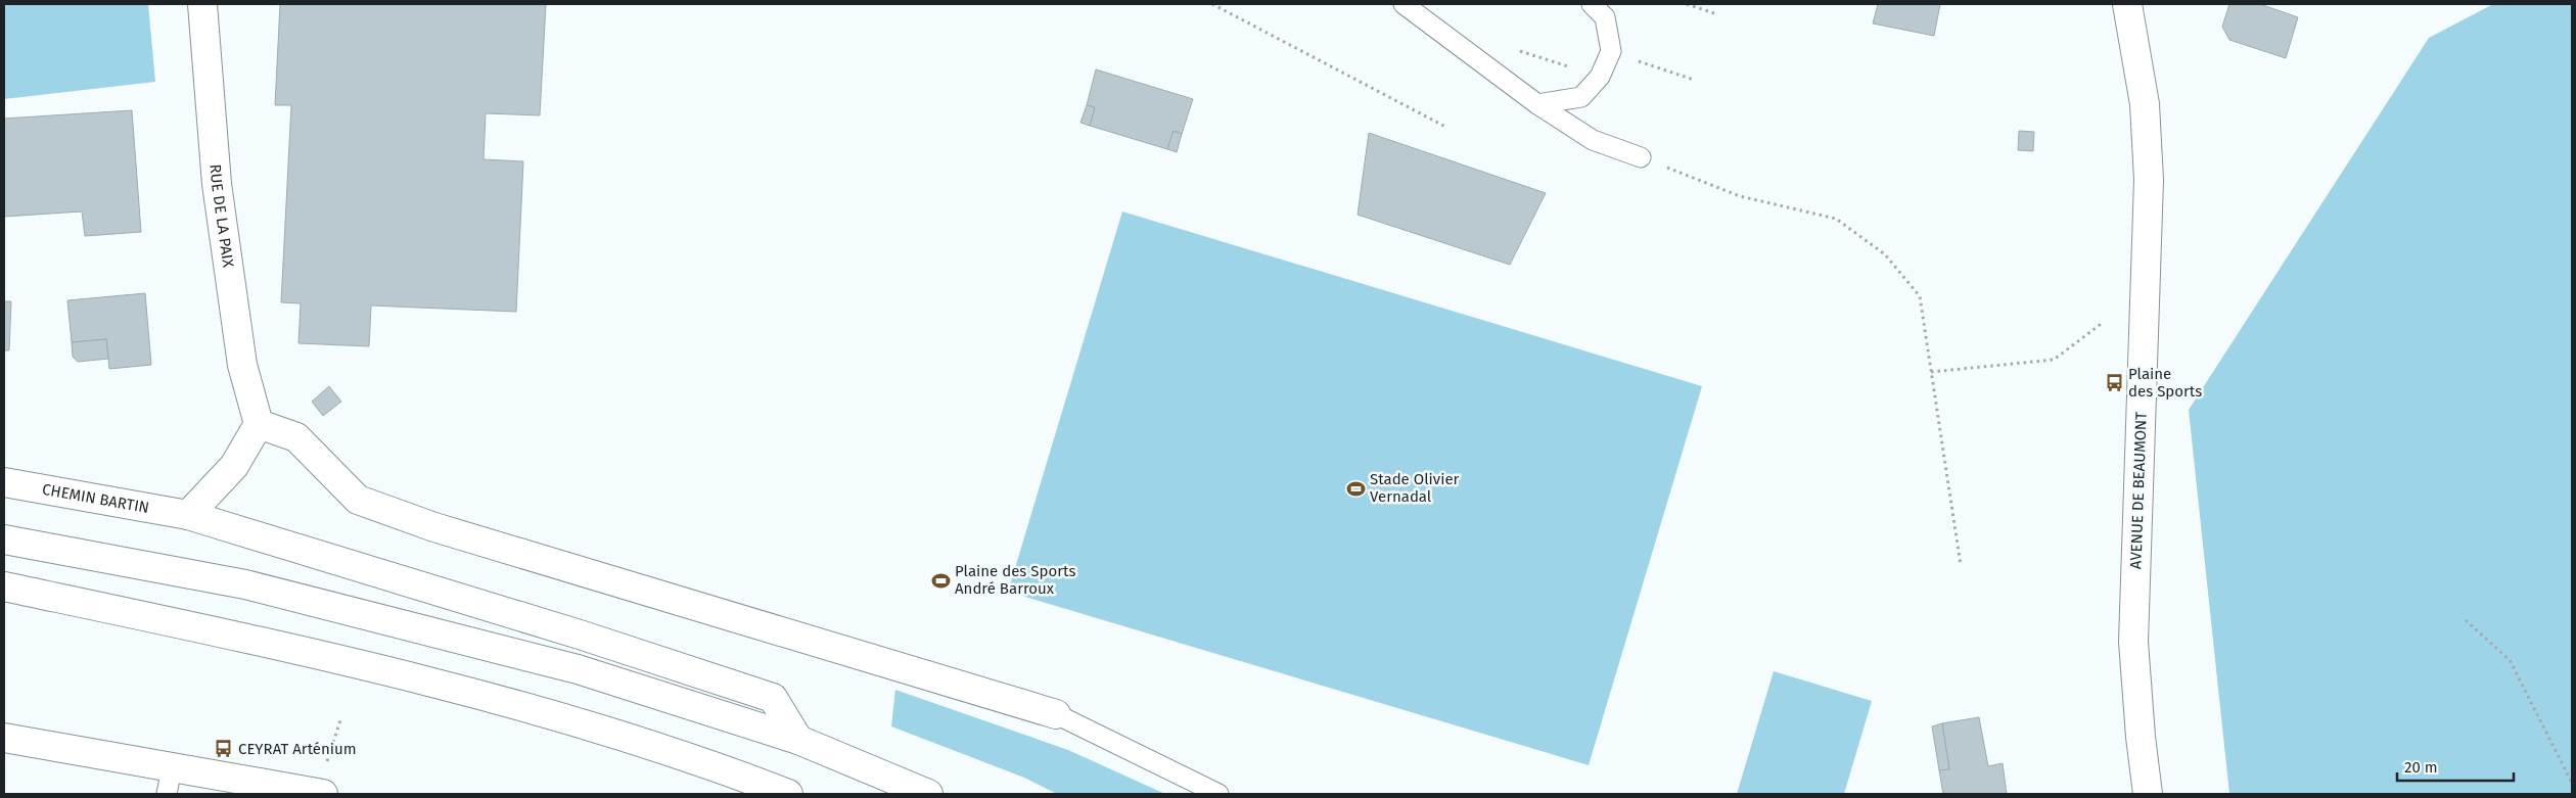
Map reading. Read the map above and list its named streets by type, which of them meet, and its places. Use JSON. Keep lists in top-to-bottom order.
{
  "streets": {
    "main road": ["RUE DE LA PAIX", "AVENUE DE BEAUMONT", "CHEMIN BARTIN"]
  },
  "places": {
    "bus stop": ["Plaine des Sports", "CEYRAT Arténium"],
    "sports": ["Stade Olivier Vernadal", "Plaine des Sports André Barroux"]
  },
  "scale_bar": "20 m"
}
